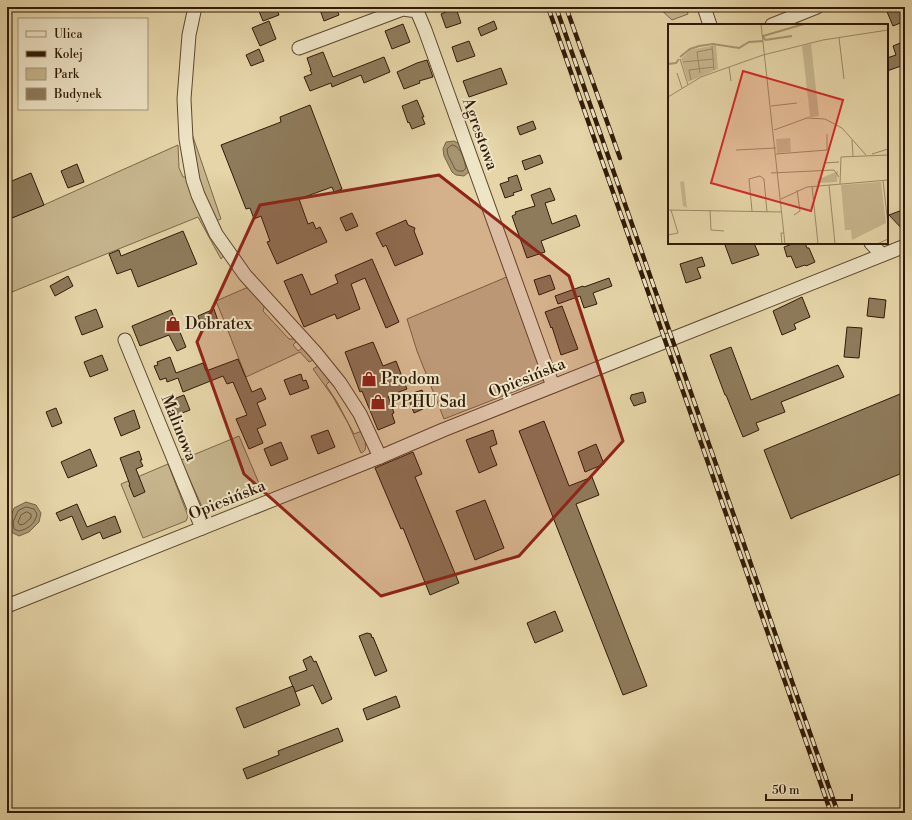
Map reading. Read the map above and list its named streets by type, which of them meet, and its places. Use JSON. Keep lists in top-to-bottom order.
{
  "streets": {
    "street": ["Agrestowa", "Opiesińska", "Malinowa"]
  },
  "crossings": [
    ["Agrestowa", "Opiesińska"],
    ["Opiesińska", "Malinowa"]
  ],
  "places": {
    "shop": ["Dobratex", "Prodom", "PPHU Sad"]
  },
  "legend": [
    "Ulica",
    "Kolej",
    "Park",
    "Budynek"
  ],
  "scale_bar": "50 m"
}
